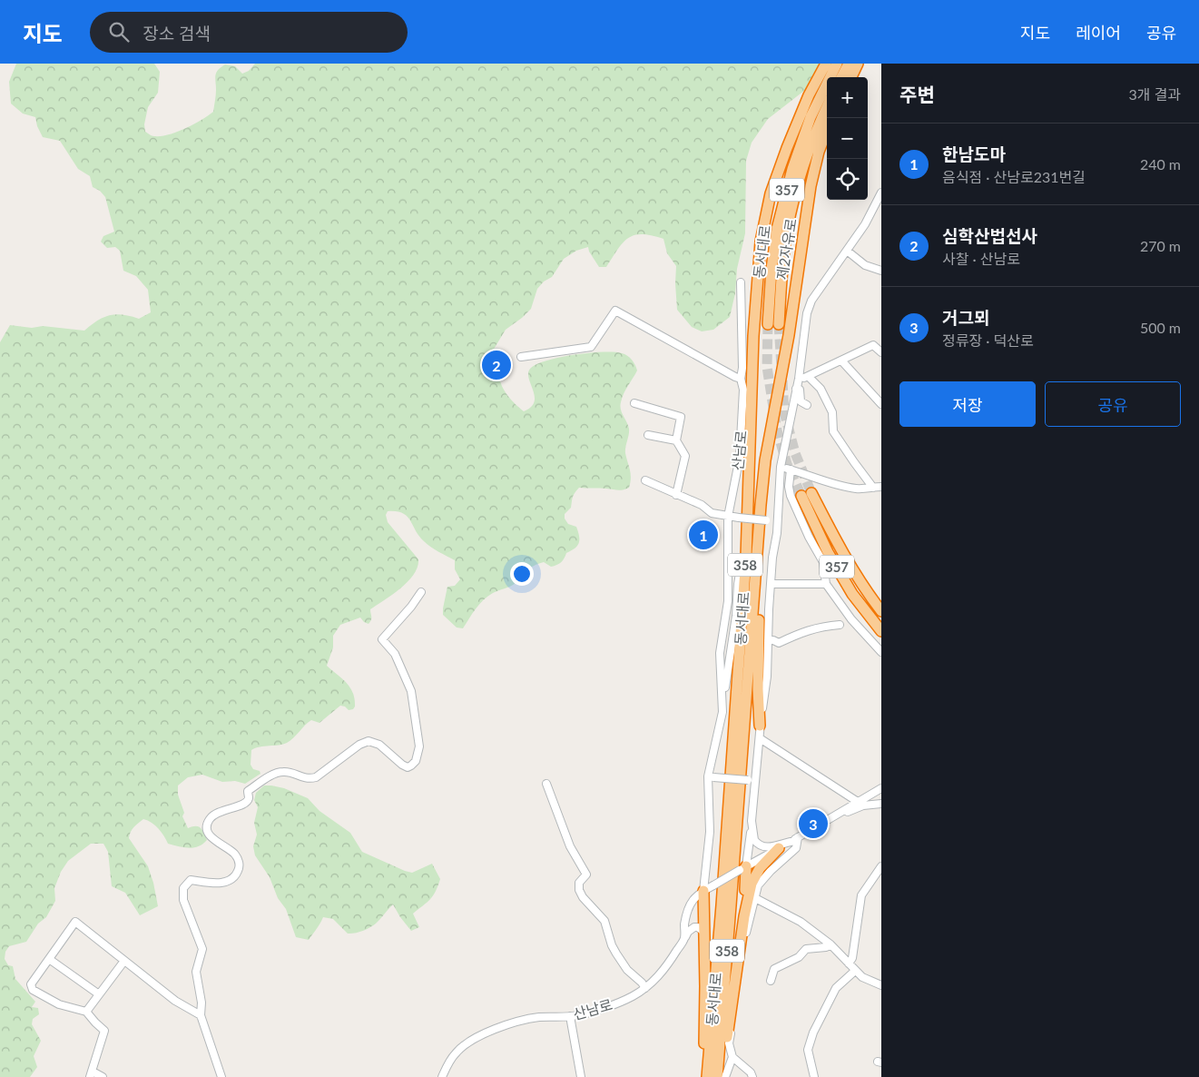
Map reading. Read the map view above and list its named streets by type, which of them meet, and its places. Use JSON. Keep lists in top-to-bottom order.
{
  "streets": {
    "highway": [
      "357",
      "제2자유로",
      "동서대로",
      "358"
    ],
    "street": ["산남로"]
  },
  "page": {
    "header": "지도",
    "search": "장소 검색",
    "nav": ["지도", "레이어", "공유"],
    "heading": ["주변", "3개 결과"],
    "map_buttons": ["+", "−"],
    "list": [
      {
        "mark": "1",
        "name": "한남도마",
        "note": "음식점 · 산남로231번길",
        "value": "240 m"
      },
      {
        "mark": "2",
        "name": "심학산법선사",
        "note": "사찰 · 산남로",
        "value": "270 m"
      },
      {
        "mark": "3",
        "name": "거그뫼",
        "note": "정류장 · 덕산로",
        "value": "500 m"
      }
    ],
    "pins": ["2", "1", "3"],
    "buttons": ["저장", "공유"]
  }
}
